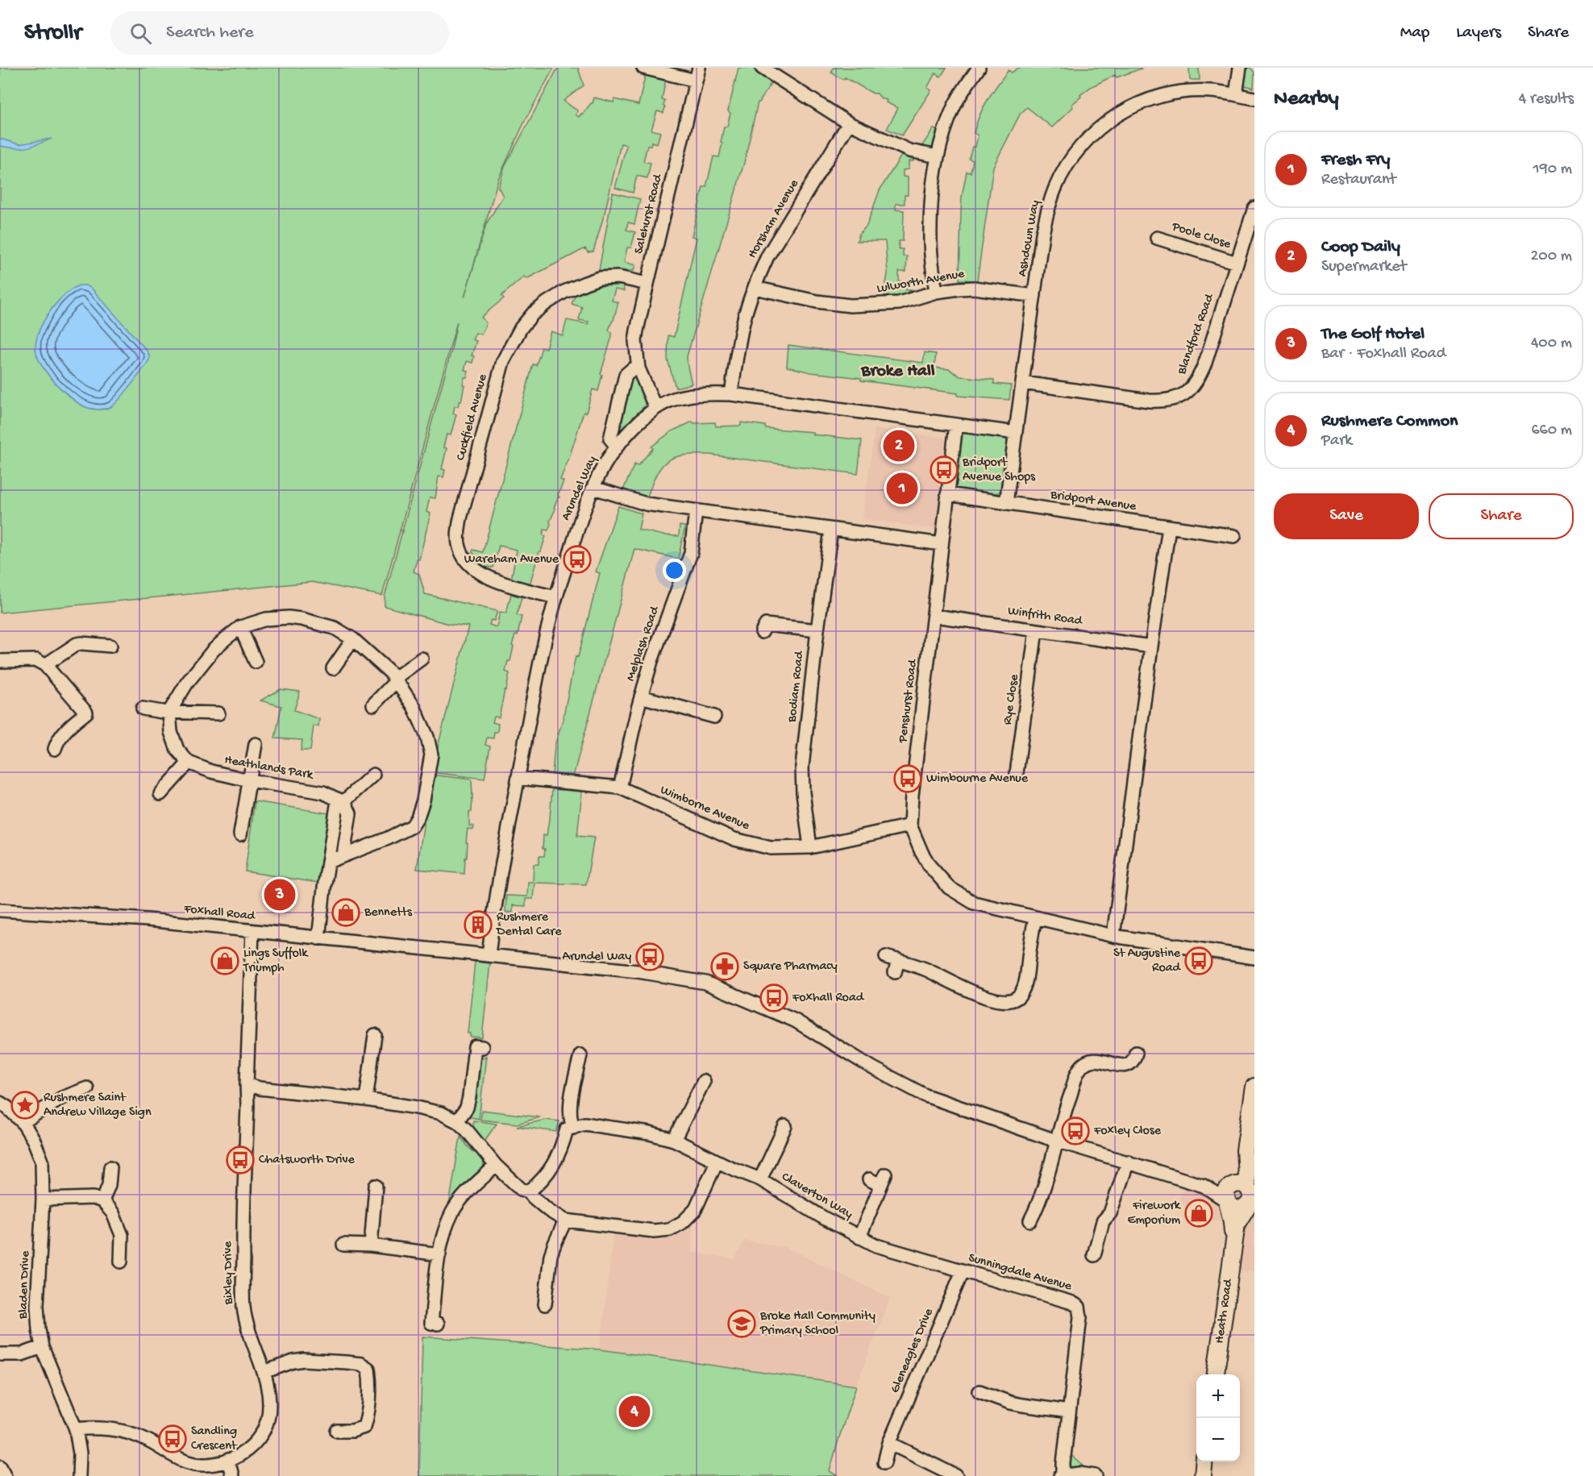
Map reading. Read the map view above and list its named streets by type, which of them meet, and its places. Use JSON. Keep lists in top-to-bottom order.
{
  "streets": {
    "main road": ["Heath Road"],
    "street": [
      "Salehurst Road",
      "Horsham Avenue",
      "Poole Close",
      "Ashdown Way",
      "Lulworth Avenue",
      "Blandford Road",
      "Cuckfield Avenue",
      "Arundel Way",
      "Bridport Avenue",
      "Winfrith Road",
      "Melplash Road",
      "Bodiam Road",
      "Rye Close",
      "Penshurst Road",
      "Heathlands Park",
      "Wimborne Avenue",
      "Foxhall Road",
      "Claverton Way",
      "Bixley Drive",
      "Sunningdale Avenue",
      "Bladen Drive",
      "Gleneagles Drive"
    ]
  },
  "crossings": [
    ["Salehurst Road", "Cuckfield Avenue"],
    ["Salehurst Road", "Arundel Way"],
    ["Horsham Avenue", "Lulworth Avenue"],
    ["Horsham Avenue", "Arundel Way"],
    ["Poole Close", "Blandford Road"],
    ["Ashdown Way", "Lulworth Avenue"],
    ["Ashdown Way", "Blandford Road"],
    ["Ashdown Way", "Arundel Way"],
    ["Ashdown Way", "Bridport Avenue"],
    ["Cuckfield Avenue", "Arundel Way"],
    ["Arundel Way", "Penshurst Road"],
    ["Arundel Way", "Wimborne Avenue"],
    ["Arundel Way", "Foxhall Road"],
    ["Bridport Avenue", "Penshurst Road"],
    ["Winfrith Road", "Rye Close"],
    ["Winfrith Road", "Penshurst Road"],
    ["Melplash Road", "Wimborne Avenue"],
    ["Bodiam Road", "Wimborne Avenue"],
    ["Penshurst Road", "Wimborne Avenue"],
    ["Foxhall Road", "Bixley Drive"],
    ["Foxhall Road", "Heath Road"],
    ["Claverton Way", "Sunningdale Avenue"],
    ["Bixley Drive", "Bladen Drive"],
    ["Sunningdale Avenue", "Gleneagles Drive"]
  ],
  "districts": ["Broke Hall"],
  "places": {
    "bus stop": [
      "Bridport Avenue Shops",
      "Wareham Avenue",
      "Wimbourne Avenue",
      "Arundel Way",
      "St Augustine Road",
      "Foxhall Road",
      "Foxley Close",
      "Chatsworth Drive",
      "Sandling Crescent"
    ],
    "shop": ["Bennetts", "Lings Suffolk Triumph", "Firework Emporium"],
    "building": ["Rushmere Dental Care"],
    "pharmacy": ["Square Pharmacy"],
    "place": ["Rushmere Saint Andrew Village Sign"],
    "school or university": ["Broke Hall Community Primary School"]
  },
  "page": {
    "header": "Strollr",
    "search": "Search here",
    "nav": ["Map", "Layers", "Share"],
    "heading": ["Nearby", "4 results"],
    "list": [
      {
        "mark": "1",
        "name": "Fresh Fry",
        "note": "Restaurant",
        "value": "190 m"
      },
      {
        "mark": "2",
        "name": "Coop Daily",
        "note": "Supermarket",
        "value": "200 m"
      },
      {
        "mark": "3",
        "name": "The Golf Hotel",
        "note": "Bar · Foxhall Road",
        "value": "400 m"
      },
      {
        "mark": "4",
        "name": "Rushmere Common",
        "note": "Park",
        "value": "660 m"
      }
    ],
    "pins": [
      "2",
      "1",
      "3",
      "4"
    ],
    "buttons": ["Save", "Share"],
    "map_buttons": ["+", "−"]
  }
}
